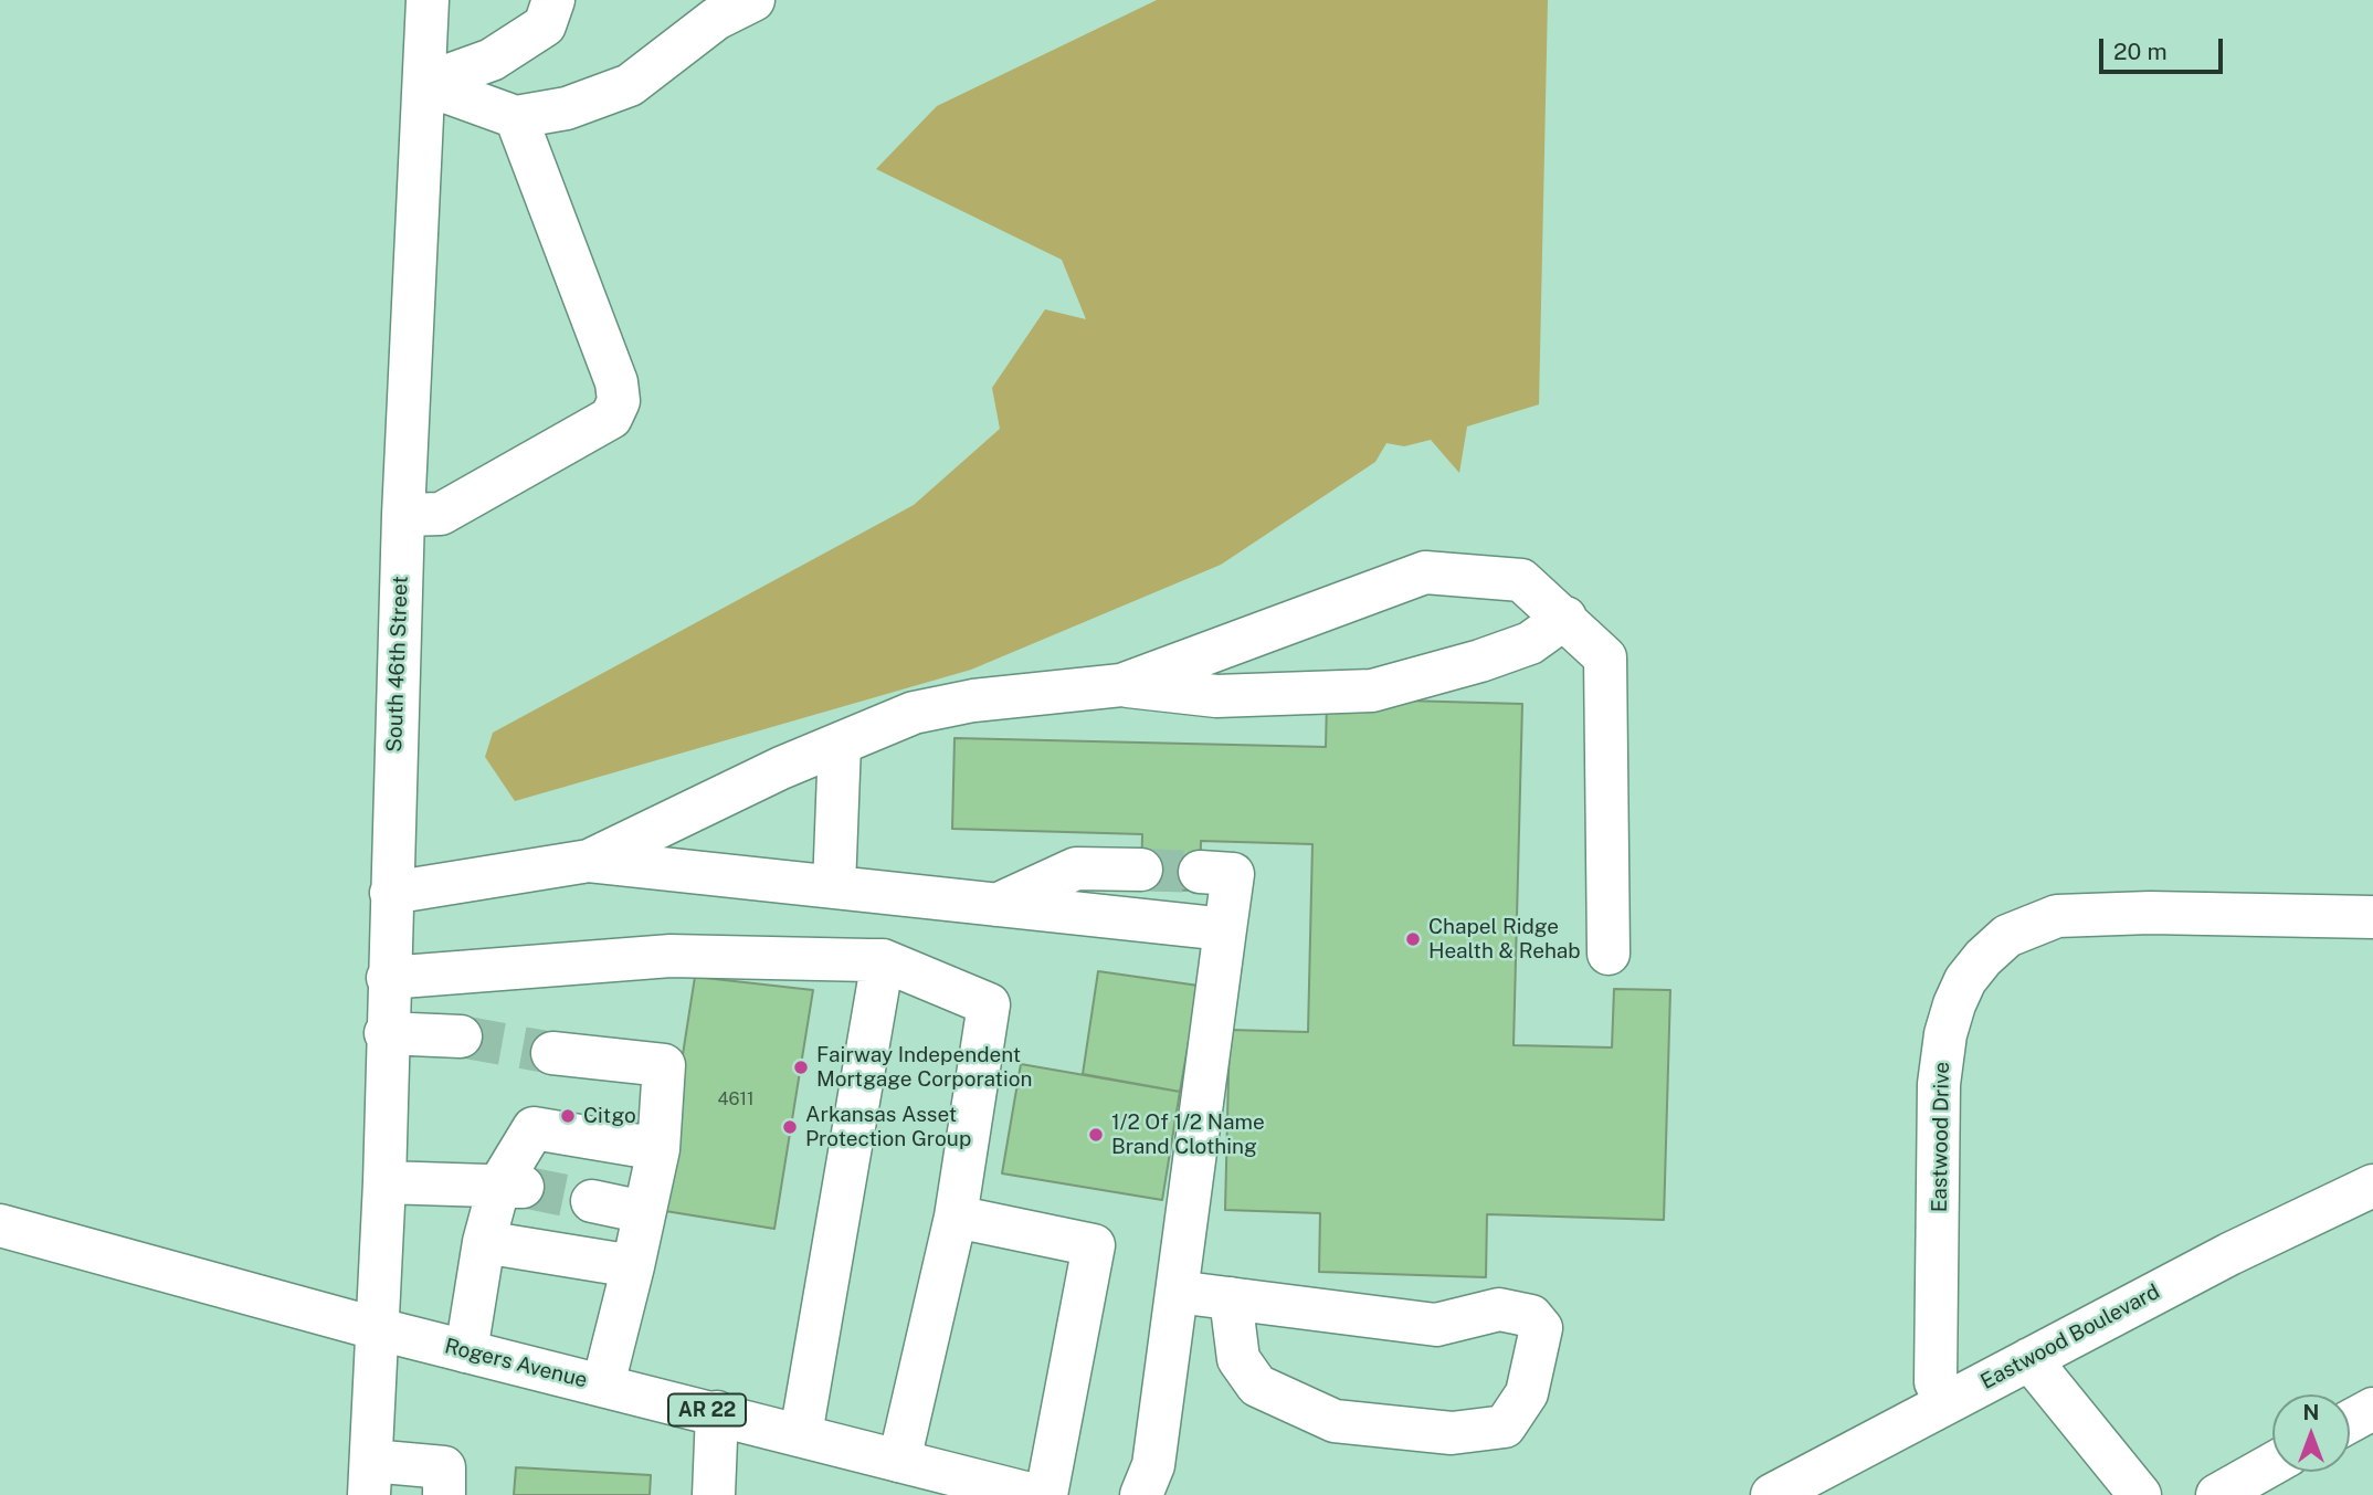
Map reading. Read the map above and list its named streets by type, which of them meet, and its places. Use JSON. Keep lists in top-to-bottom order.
{
  "streets": {
    "street": [
      "South 46th Street",
      "Eastwood Drive",
      "Eastwood Boulevard",
      "Rogers Avenue",
      "AR 22"
    ]
  },
  "crossings": [
    ["South 46th Street", "Rogers Avenue"],
    ["Eastwood Drive", "Eastwood Boulevard"]
  ],
  "places": [
    "Chapel Ridge Health & Rehab",
    "Fairway Independent Mortgage Corporation",
    "Citgo",
    "Arkansas Asset Protection Group",
    "1/2 Of 1/2 Name Brand Clothing"
  ],
  "house_numbers": ["4611"],
  "scale_bar": "20 m",
  "north": "top"
}
